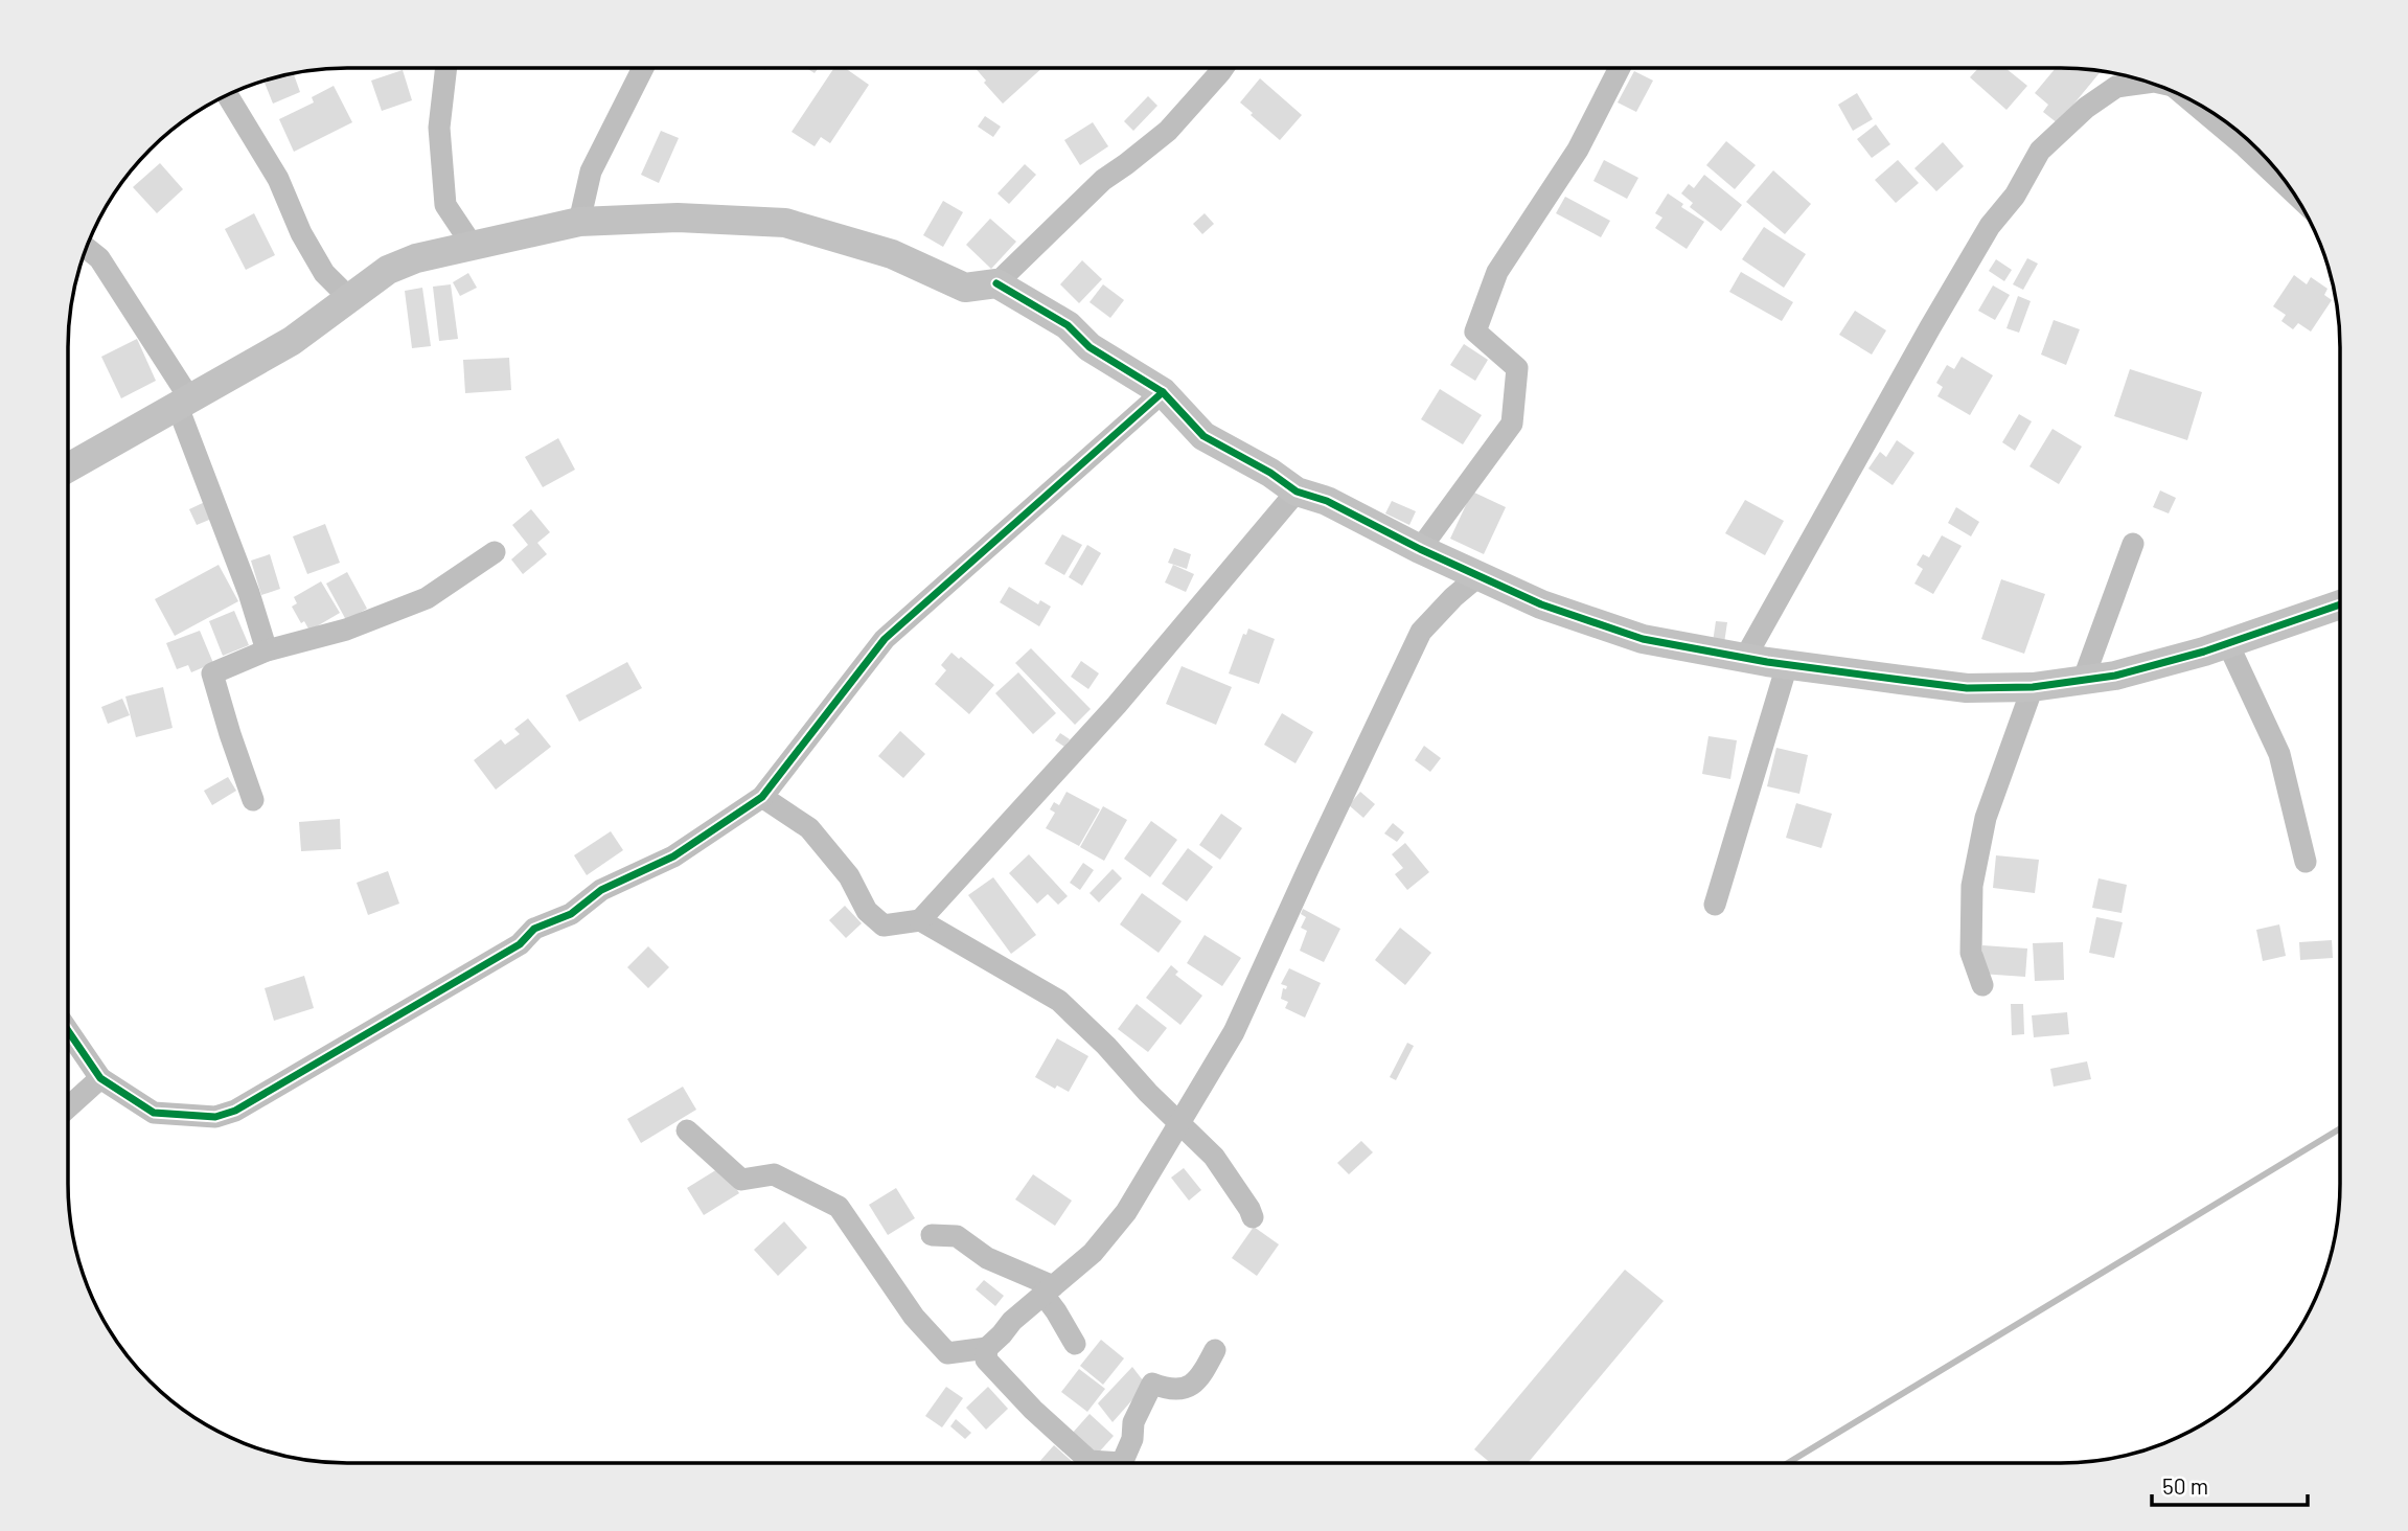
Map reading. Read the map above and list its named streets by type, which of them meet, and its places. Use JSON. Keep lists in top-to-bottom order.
{
  "scale_bar": "50 m"
}
